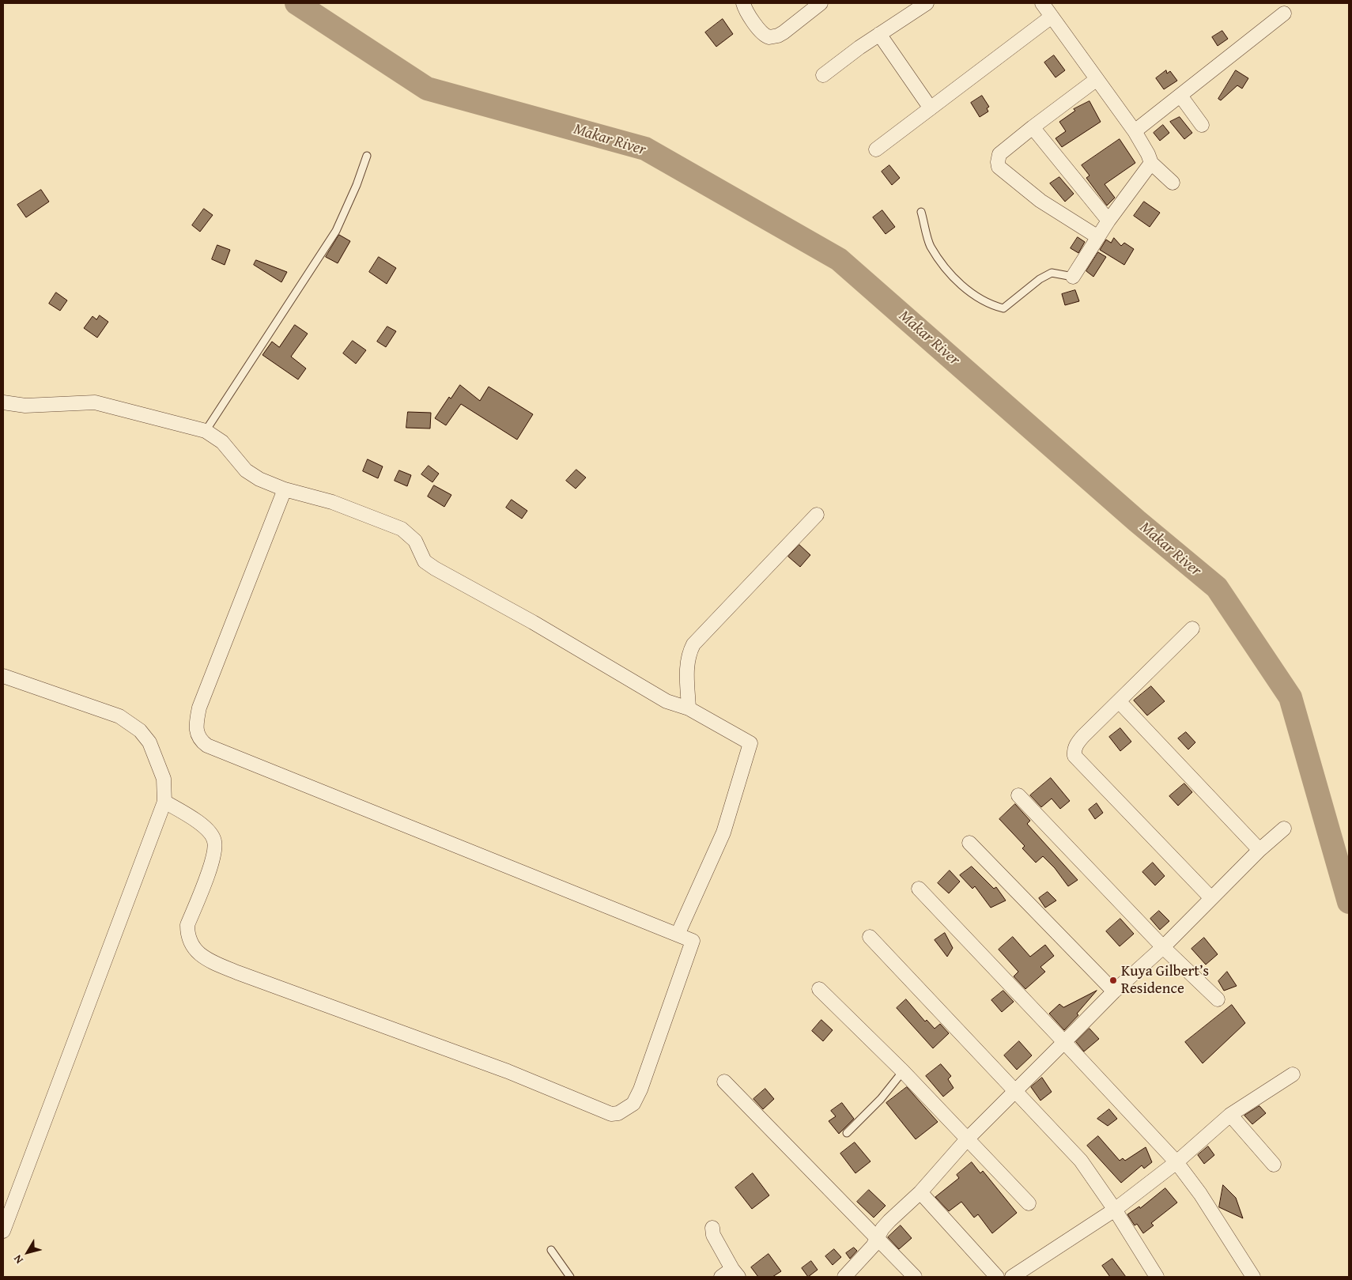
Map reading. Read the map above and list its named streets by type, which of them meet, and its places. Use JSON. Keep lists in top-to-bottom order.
{
  "water": ["Makar River"],
  "places": ["Kuya Gilbert’s Residence"],
  "north": "bottom left"
}
